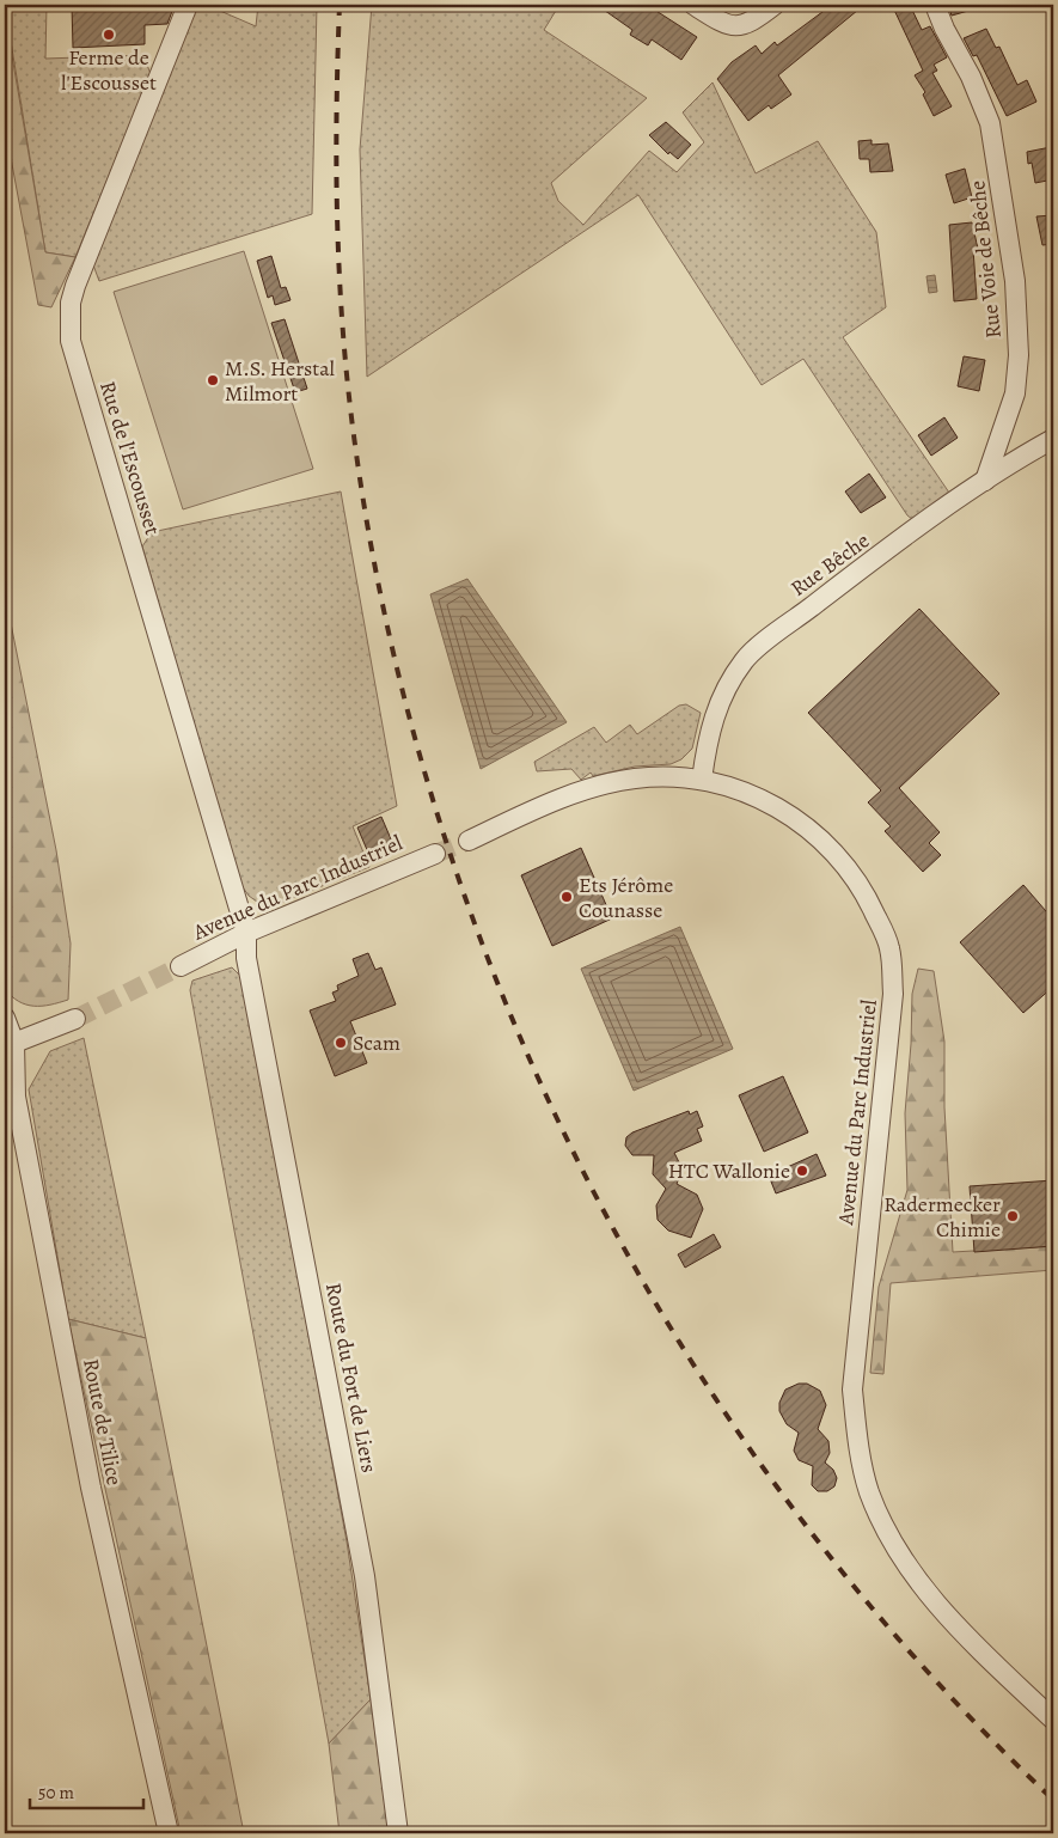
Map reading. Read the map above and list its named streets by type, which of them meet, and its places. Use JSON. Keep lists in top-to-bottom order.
{
  "streets": {
    "street": [
      "Rue Voie de Bêche",
      "Rue de l'Escousset",
      "Rue Bêche",
      "Avenue du Parc Industriel",
      "Route du Fort de Liers",
      "Route de Tilice"
    ]
  },
  "crossings": [
    ["Rue Voie de Bêche", "Rue Bêche"],
    ["Rue de l'Escousset", "Avenue du Parc Industriel"],
    ["Rue de l'Escousset", "Route du Fort de Liers"],
    ["Rue Bêche", "Avenue du Parc Industriel"],
    ["Avenue du Parc Industriel", "Route du Fort de Liers"]
  ],
  "places": [
    "Ferme de l'Escousset",
    "M.S. Herstal Milmort",
    "Ets Jérôme Counasse",
    "Scam",
    "HTC Wallonie",
    "Radermecker Chimie"
  ],
  "scale_bar": "50 m"
}
